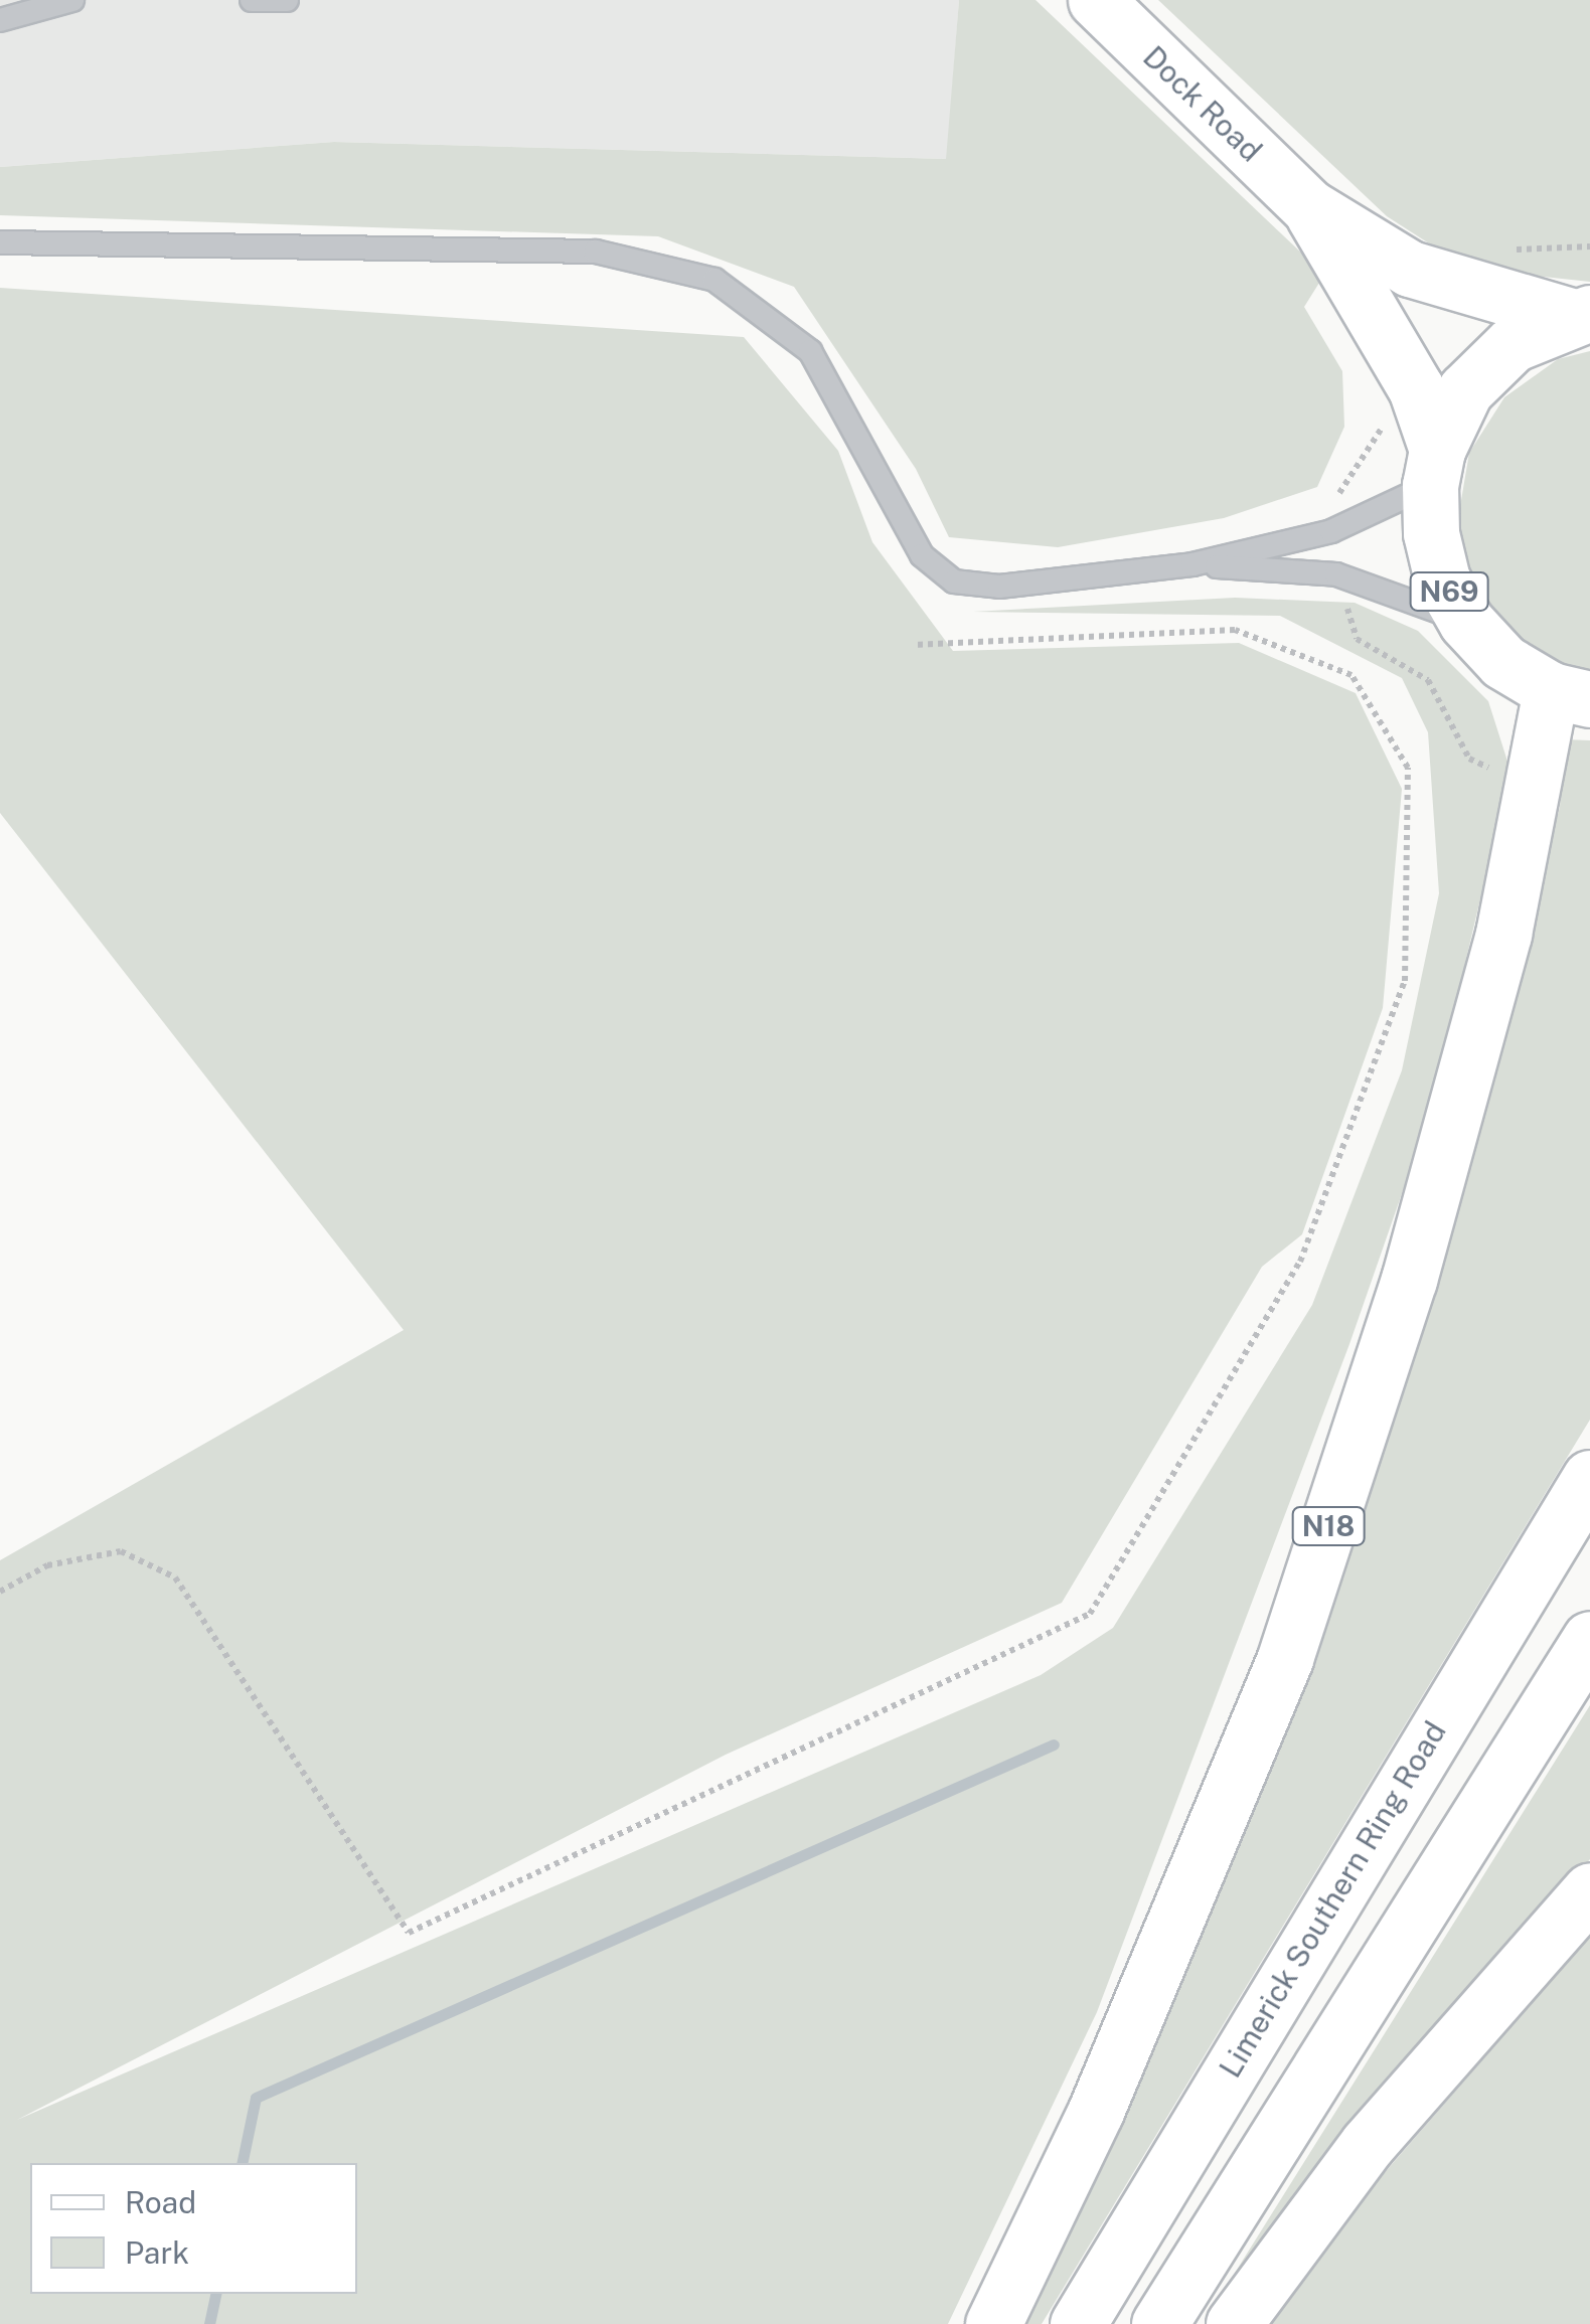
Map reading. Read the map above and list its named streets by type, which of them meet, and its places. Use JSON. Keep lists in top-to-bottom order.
{
  "streets": {
    "main road": [
      "Dock Road",
      "N69",
      "N18",
      "Limerick Southern Ring Road"
    ]
  },
  "crossings": [
    ["Dock Road", "N69"],
    ["N69", "N18"]
  ],
  "legend": ["Road", "Park"]
}
